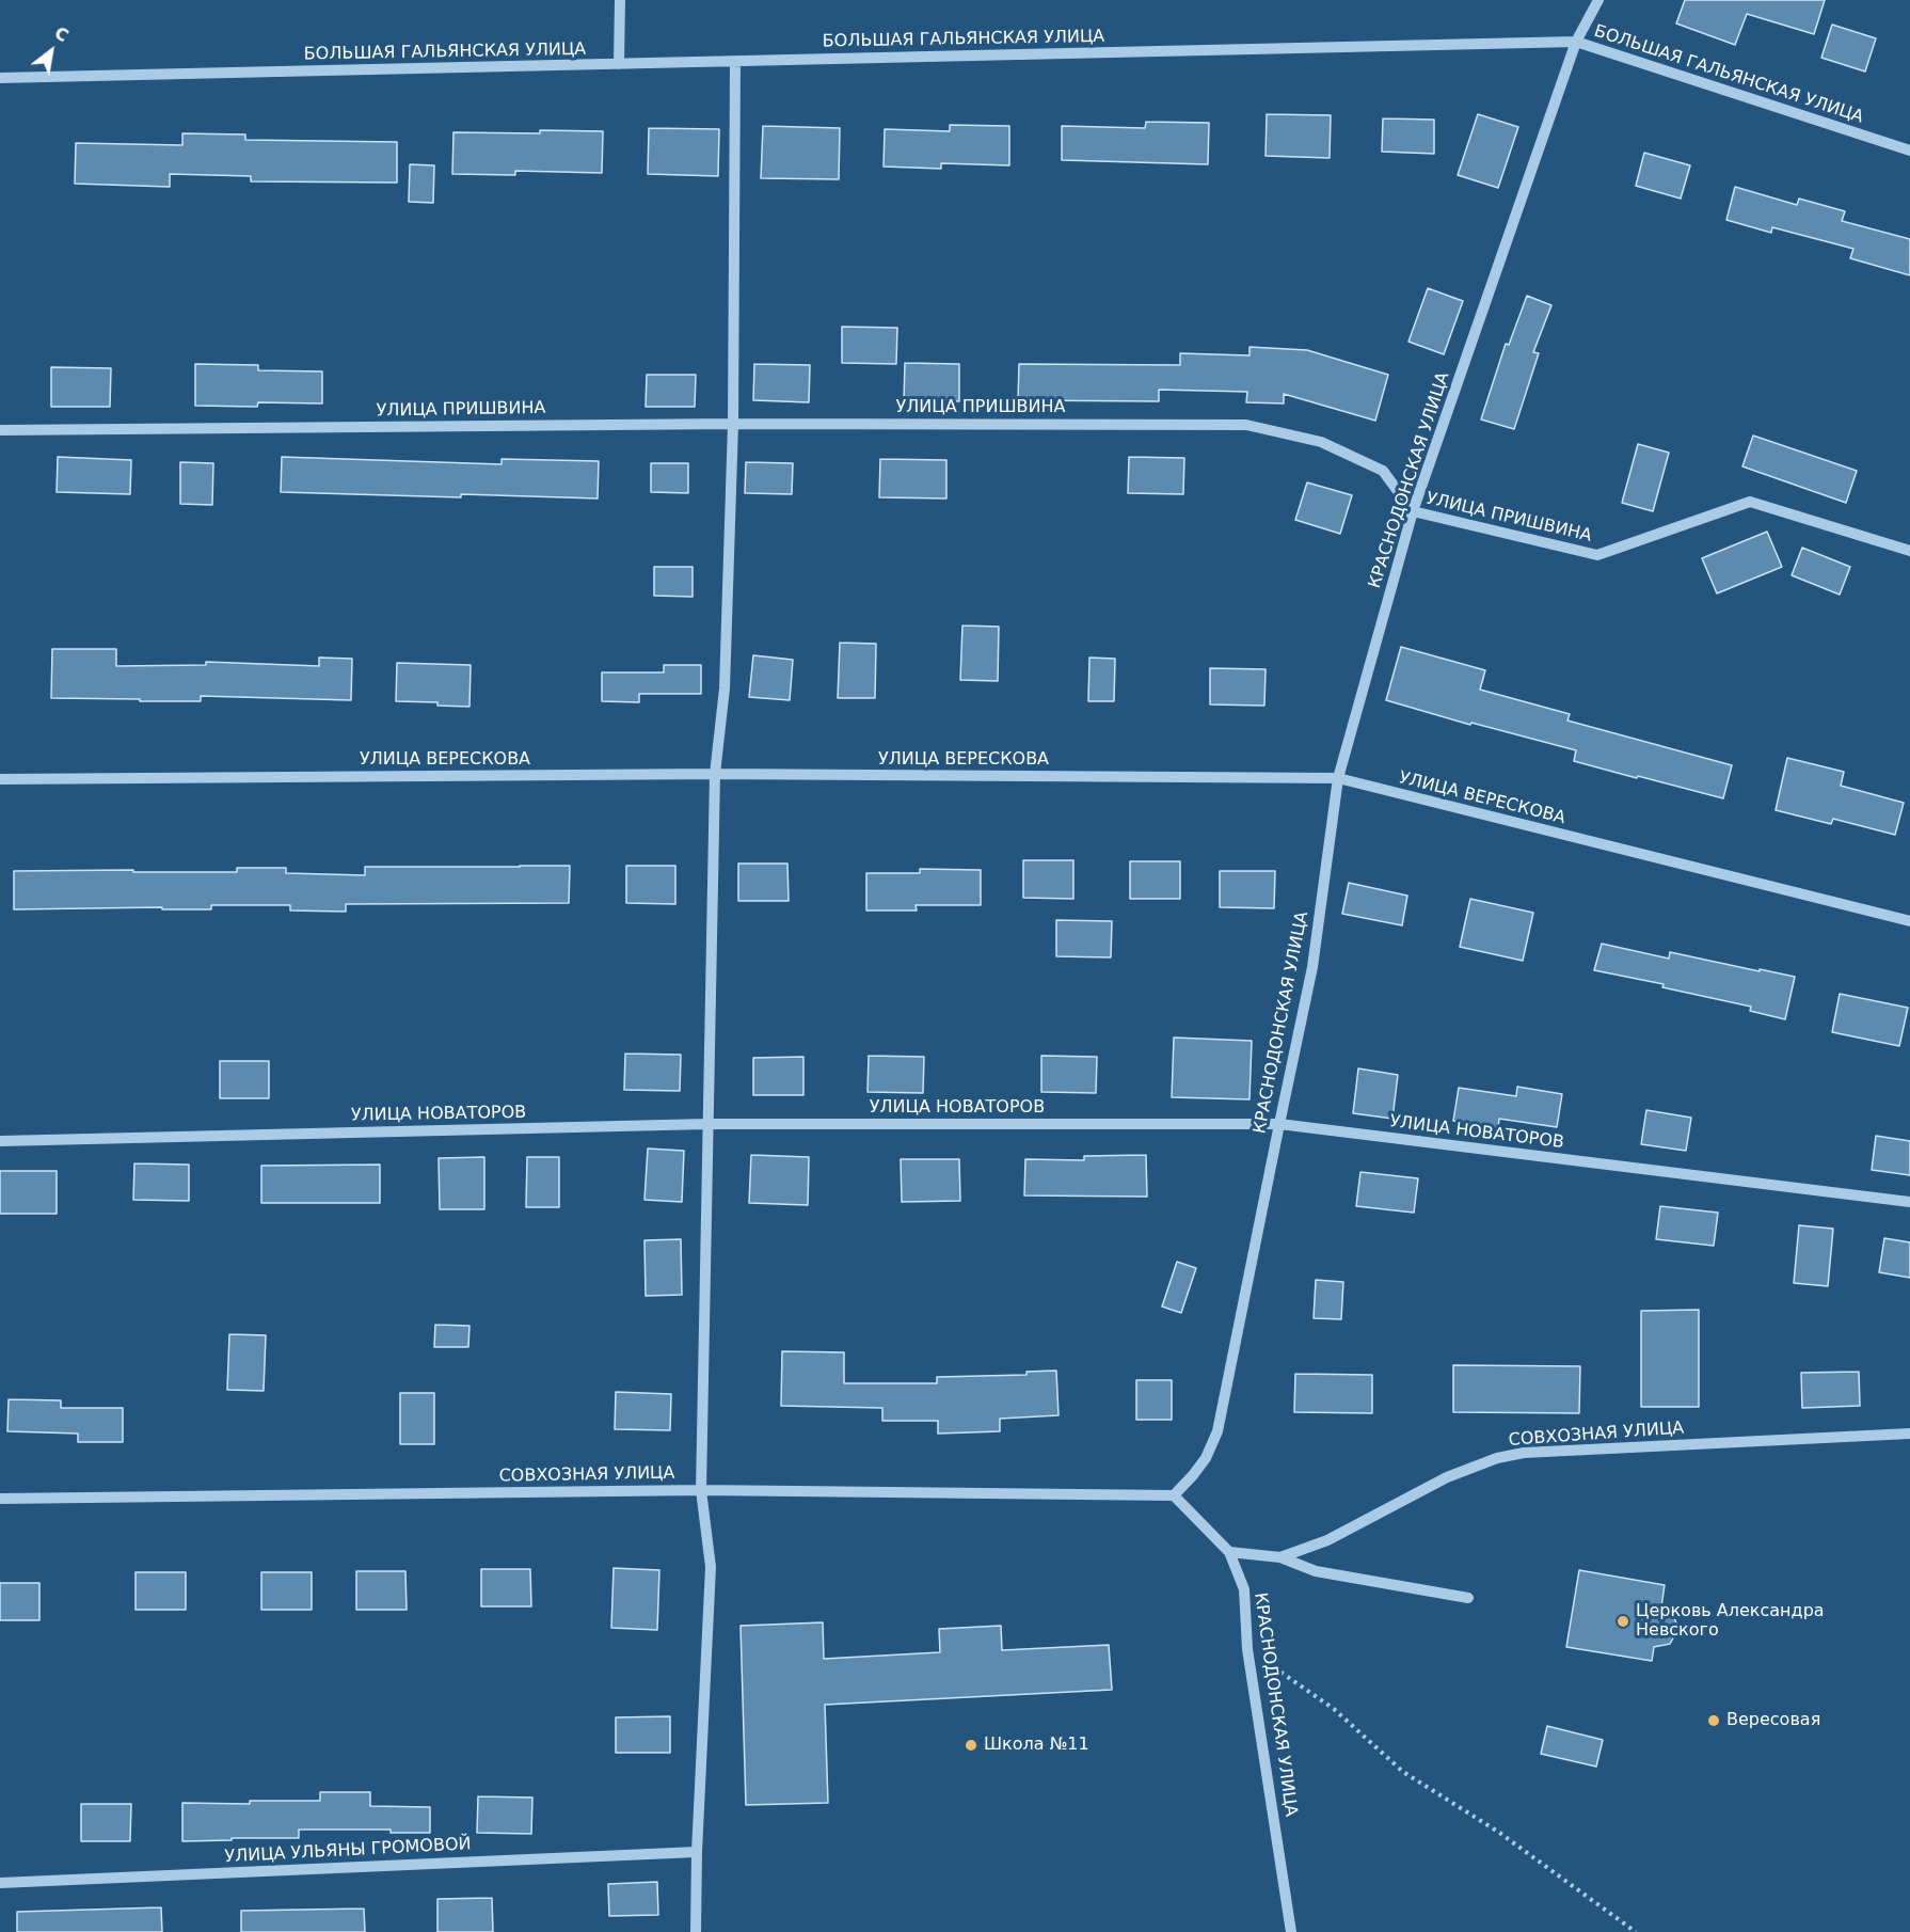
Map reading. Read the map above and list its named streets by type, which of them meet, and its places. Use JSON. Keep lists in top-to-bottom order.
{
  "streets": {
    "street": [
      "БОЛЬШАЯ ГАЛЬЯНСКАЯ УЛИЦА",
      "УЛИЦА ПРИШВИНА",
      "КРАСНОДОНСКАЯ УЛИЦА",
      "УЛИЦА ВЕРЕСКОВА",
      "УЛИЦА НОВАТОРОВ",
      "СОВХОЗНАЯ УЛИЦА",
      "УЛИЦА УЛЬЯНЫ ГРОМОВОЙ"
    ]
  },
  "crossings": [
    ["БОЛЬШАЯ ГАЛЬЯНСКАЯ УЛИЦА", "КРАСНОДОНСКАЯ УЛИЦА"],
    ["УЛИЦА ПРИШВИНА", "КРАСНОДОНСКАЯ УЛИЦА"],
    ["КРАСНОДОНСКАЯ УЛИЦА", "УЛИЦА ВЕРЕСКОВА"],
    ["КРАСНОДОНСКАЯ УЛИЦА", "УЛИЦА НОВАТОРОВ"],
    ["КРАСНОДОНСКАЯ УЛИЦА", "СОВХОЗНАЯ УЛИЦА"]
  ],
  "places": ["Церковь Александра Невского", "Вересовая", "Школа №11"],
  "north": "top right"
}
